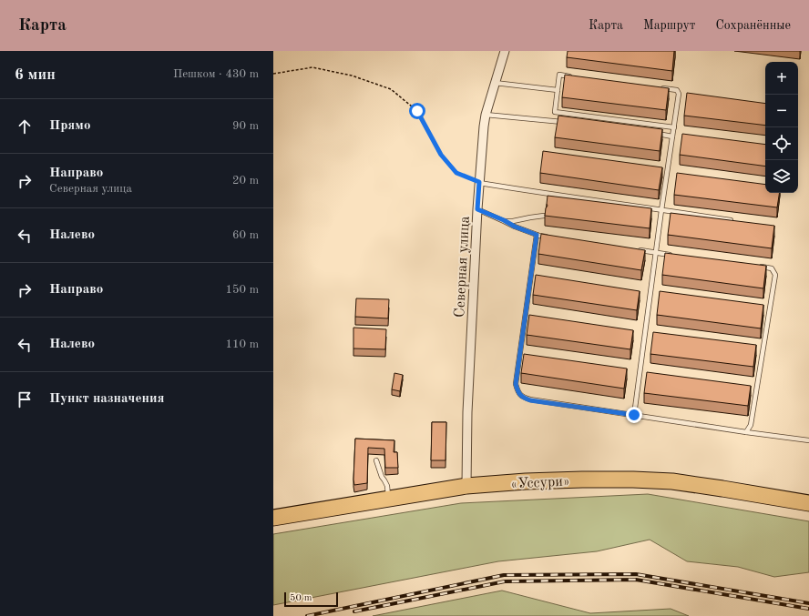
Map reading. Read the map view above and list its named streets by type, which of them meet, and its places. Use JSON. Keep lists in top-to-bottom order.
{
  "streets": {
    "highway": ["«Уссури»"],
    "street": ["Северная улица"]
  },
  "crossings": [
    ["Северная улица", "«Уссури»"]
  ],
  "scale_bar": "50 m",
  "page": {
    "header": "Карта",
    "nav": ["Карта", "Маршрут", "Сохранённые"],
    "heading": ["6 мин", "Пешком · 430 m"],
    "map_buttons": ["+", "−"],
    "list": [
      ["Прямо", "90 m"],
      ["Направо", "Северная улица", "20 m"],
      ["Налево", "60 m"],
      ["Направо", "150 m"],
      ["Налево", "110 m"],
      "Пункт назначения"
    ],
    "scale": "50 m"
  }
}
